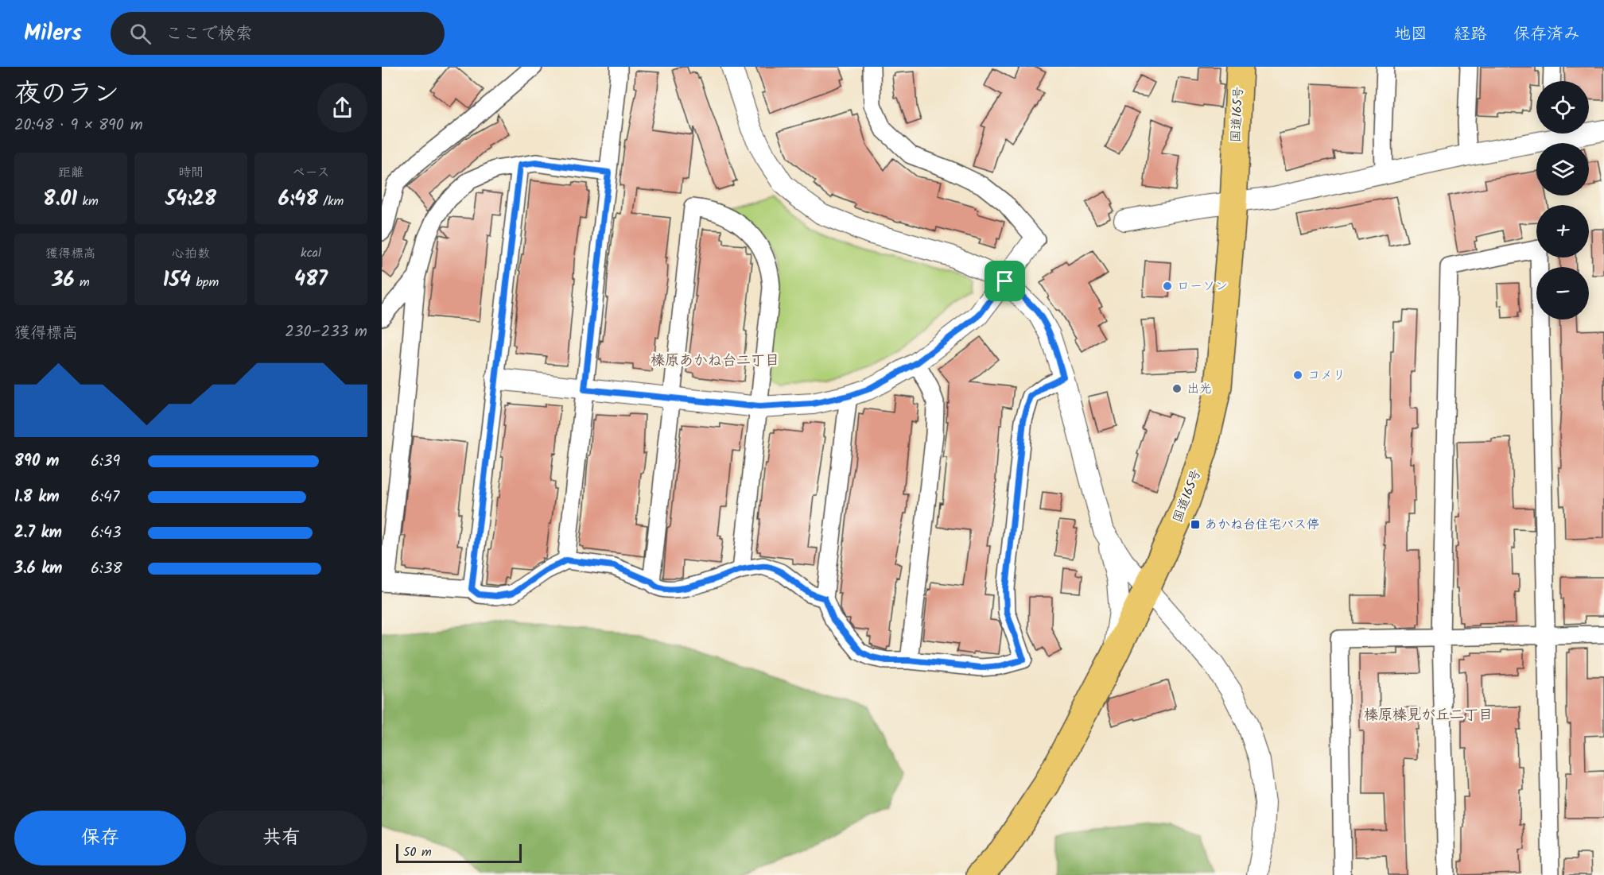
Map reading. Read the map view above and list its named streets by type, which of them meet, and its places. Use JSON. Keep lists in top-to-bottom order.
{
  "streets": {
    "highway": ["国道165号"]
  },
  "districts": ["榛原あかね台二丁目", "榛原榛見が丘二丁目"],
  "places": {
    "other": ["ローソン", "コメリ", "出光"],
    "transit": ["あかね台住宅バス停"]
  },
  "scale_bar": "50 m",
  "page": {
    "header": "Milers",
    "search": "ここで検索",
    "nav": ["地図", "経路", "保存済み"],
    "heading": ["夜のラン", "20:48 · 9 × 890 m"],
    "map_buttons": ["+", "−"],
    "stats": [
      ["距離", "8.01 km"],
      ["時間", "54:28"],
      ["ペース", "6:48 /km"],
      ["獲得標高", "36 m"],
      ["心拍数", "154 bpm"],
      ["kcal", "487"]
    ],
    "chart": ["獲得標高", "230–233 m"],
    "list": [
      {
        "name": "890 m",
        "note": "6:39"
      },
      {
        "name": "1.8 km",
        "note": "6:47"
      },
      {
        "name": "2.7 km",
        "note": "6:43"
      },
      {
        "name": "3.6 km",
        "note": "6:38"
      }
    ],
    "buttons": ["保存", "共有"],
    "scale": "50 m"
  }
}
